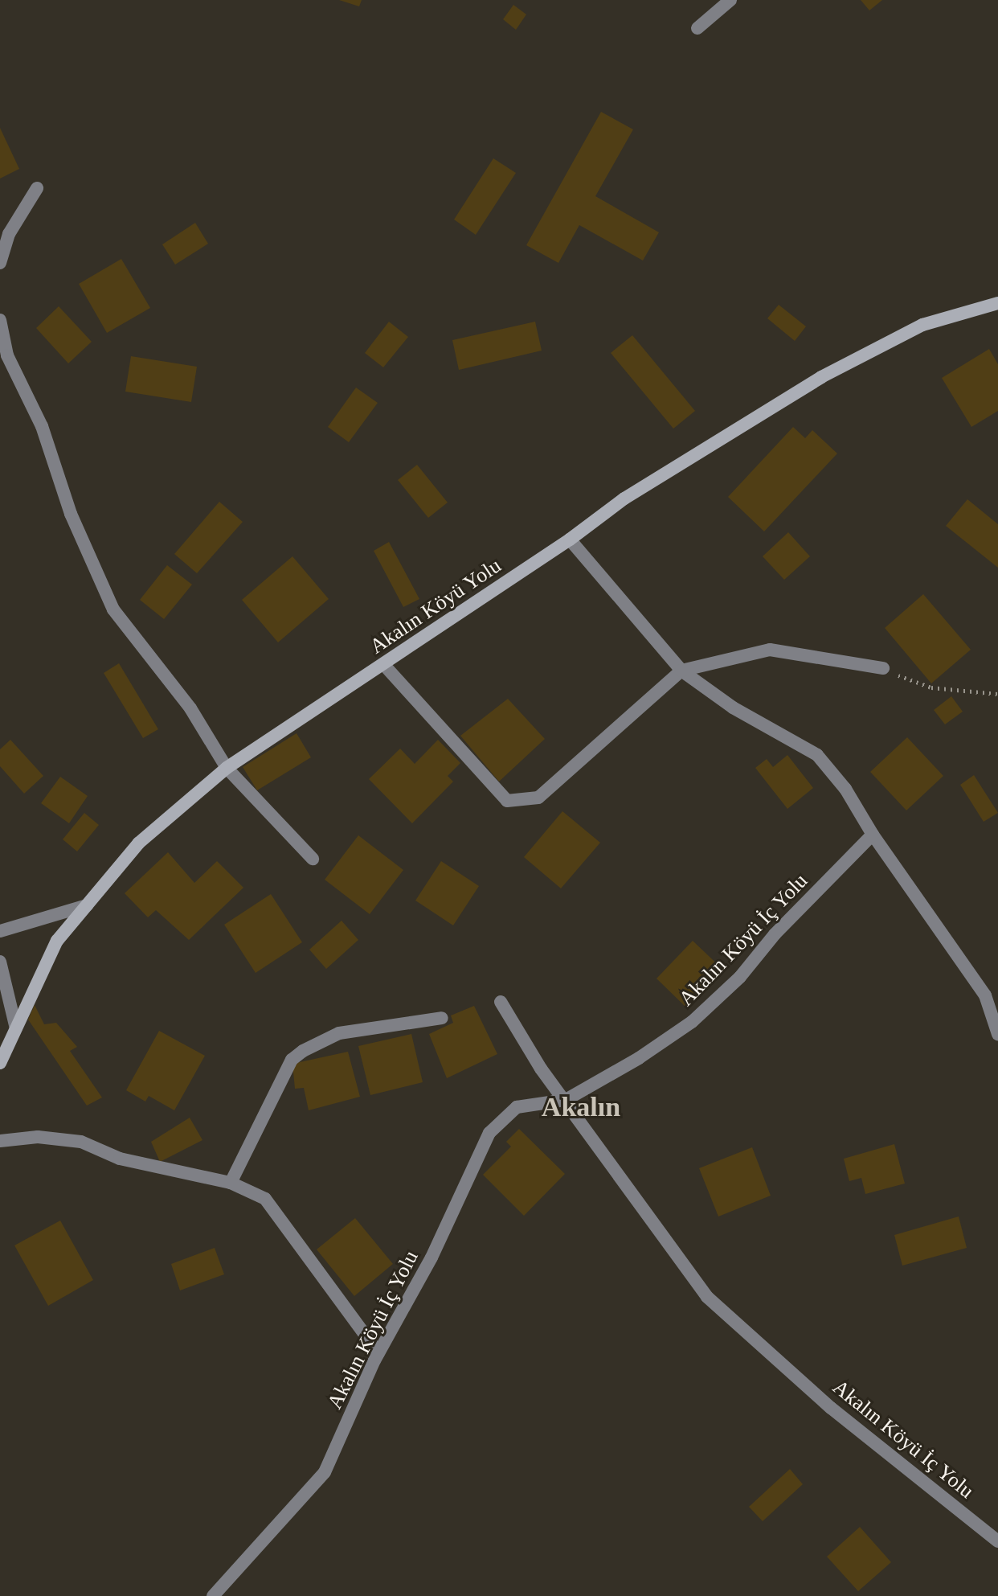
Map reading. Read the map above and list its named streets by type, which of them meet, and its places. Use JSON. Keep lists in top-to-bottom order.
{
  "streets": {
    "street": ["Akalın Köyü Yolu", "Akalın Köyü İç Yolu"]
  },
  "districts": ["Akalın"]
}
